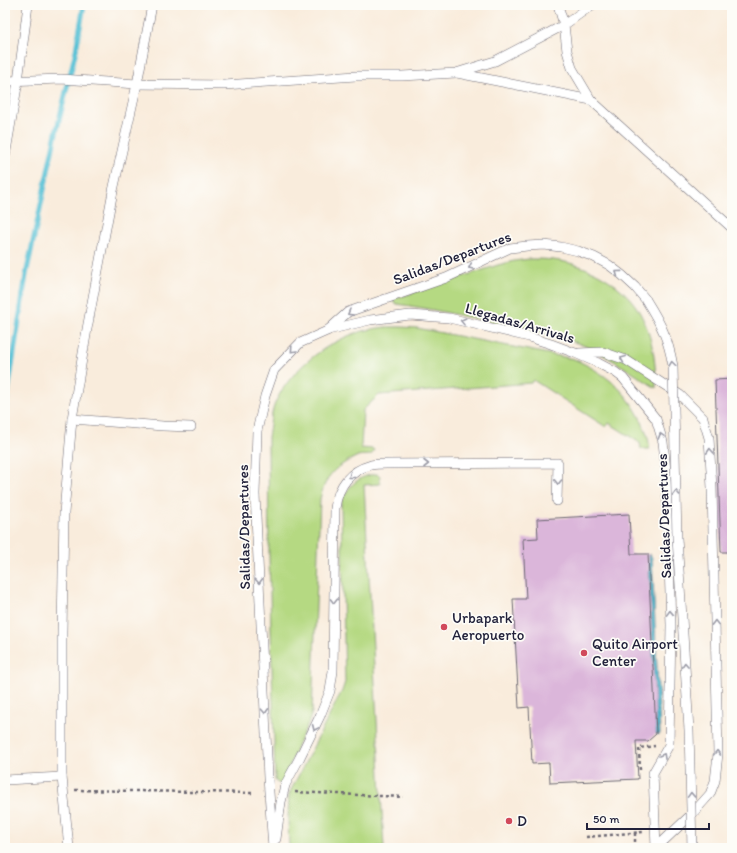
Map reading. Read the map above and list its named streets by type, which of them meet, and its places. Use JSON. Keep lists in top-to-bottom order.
{
  "streets": {
    "lane": ["Salidas/Departures", "Llegadas/Arrivals"]
  },
  "crossings": [
    ["Salidas/Departures", "Llegadas/Arrivals"]
  ],
  "places": ["Urbapark Aeropuerto", "Quito Airport Center", "D"],
  "scale_bar": "50 m"
}
